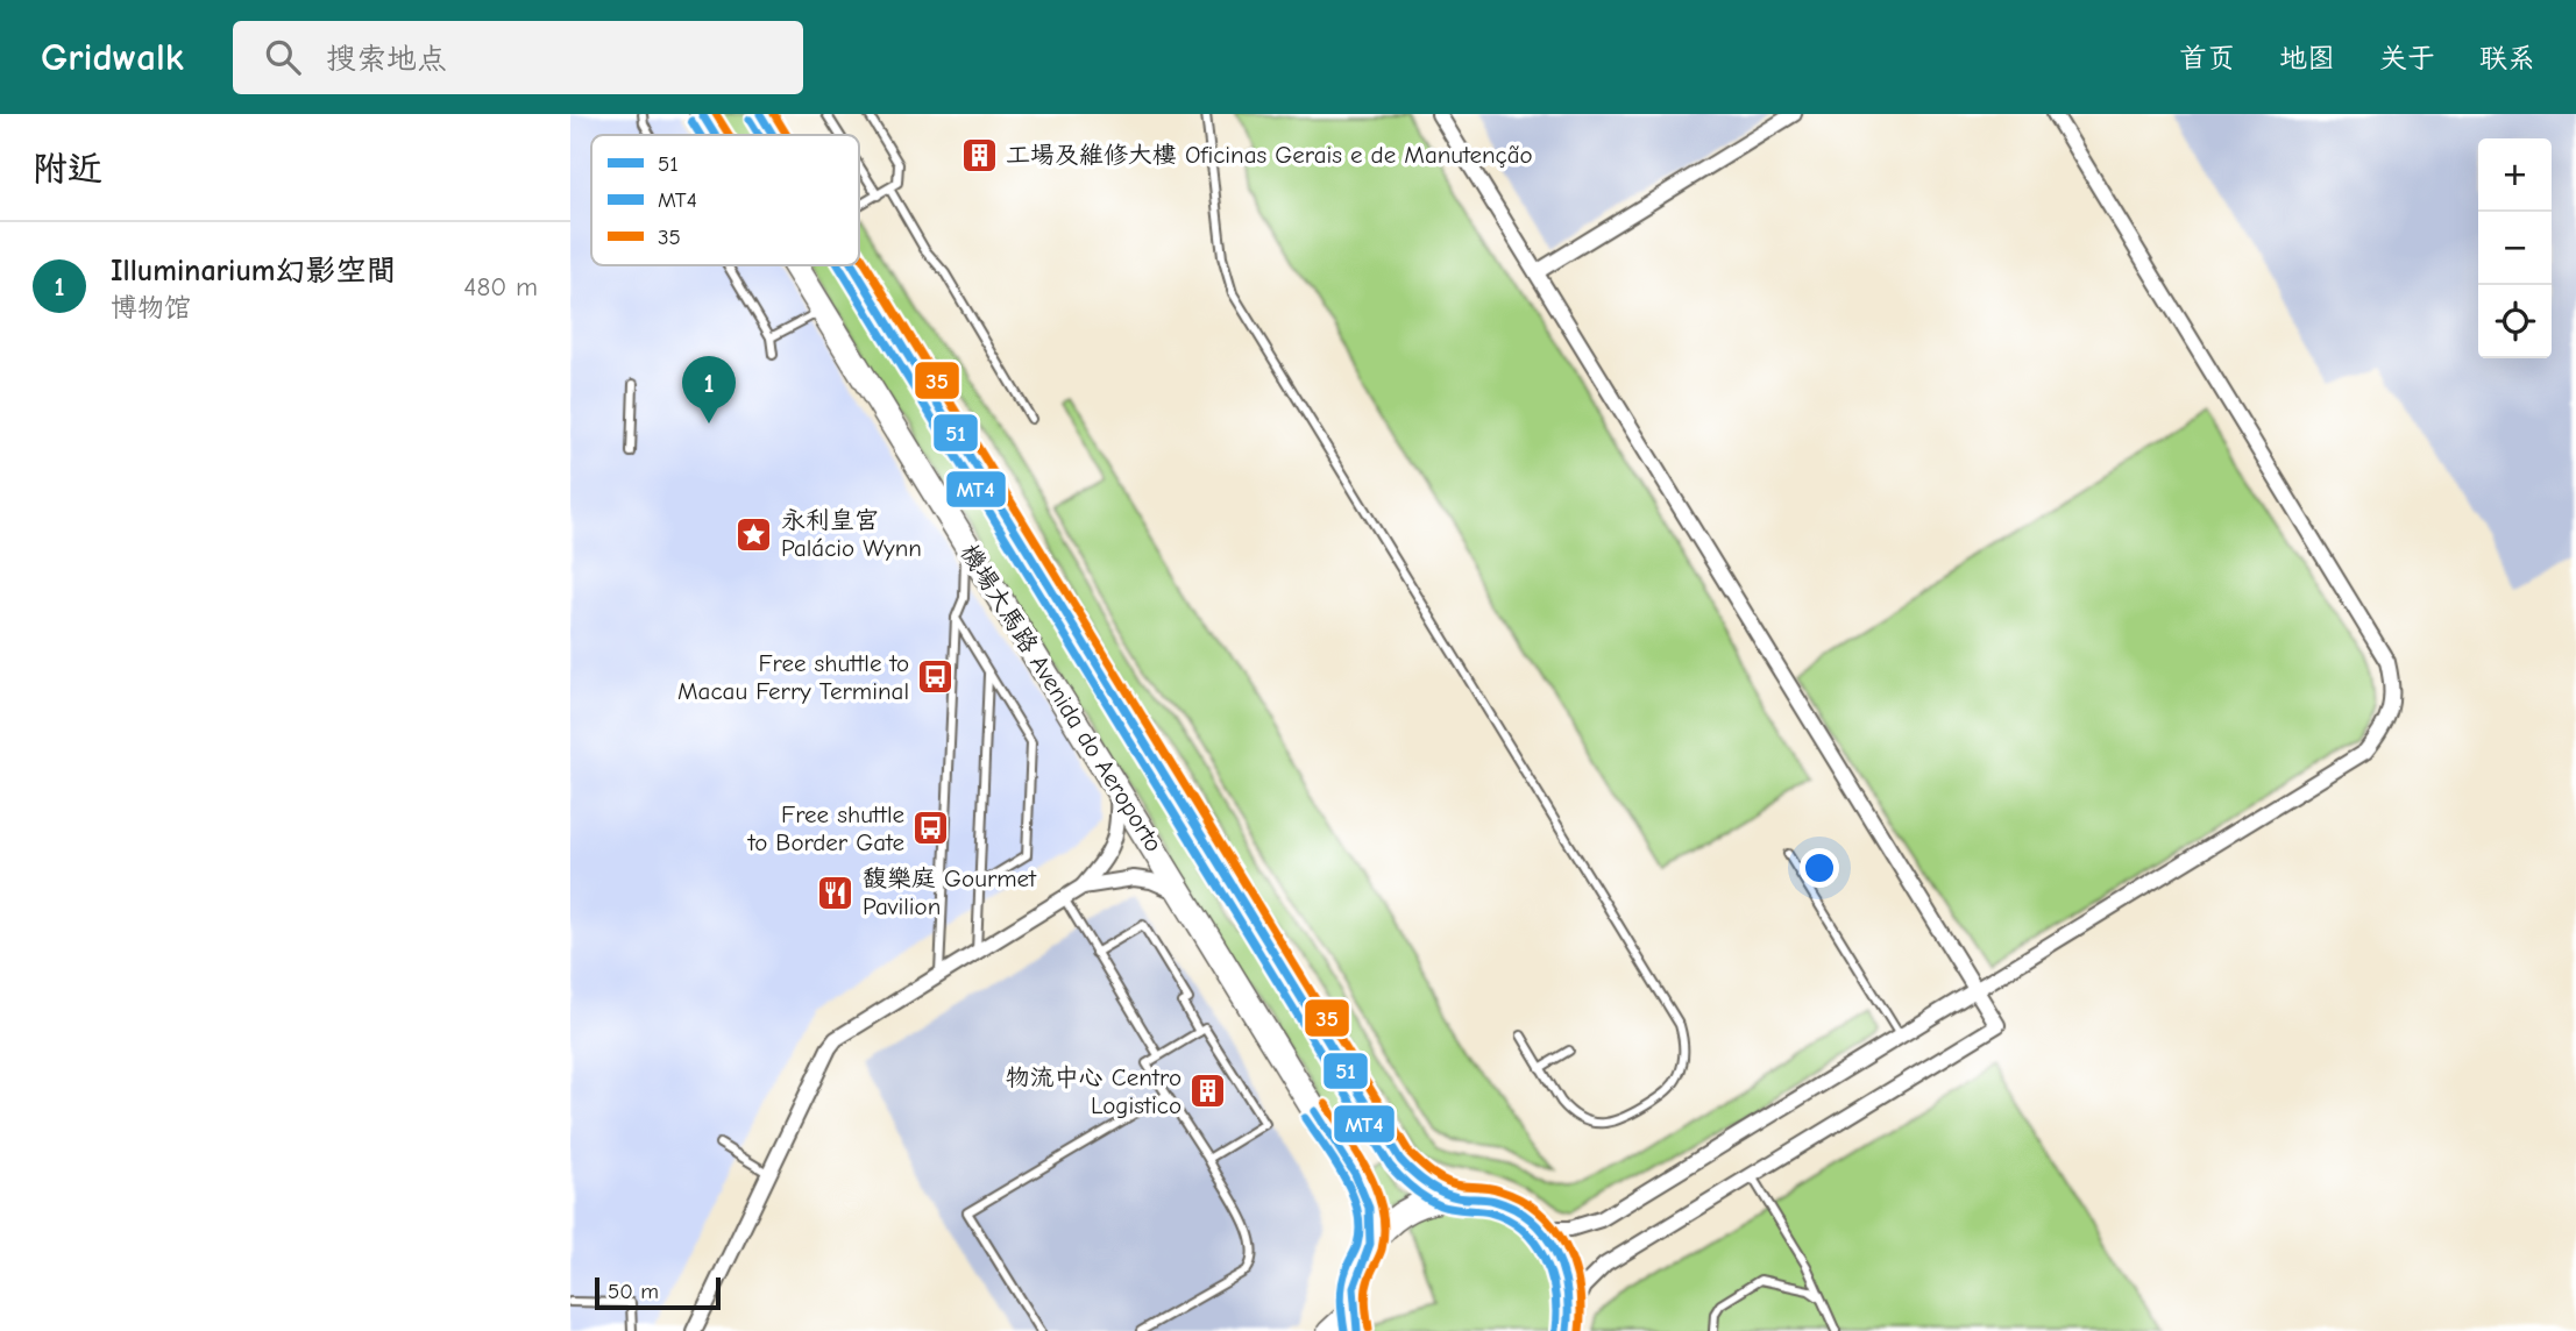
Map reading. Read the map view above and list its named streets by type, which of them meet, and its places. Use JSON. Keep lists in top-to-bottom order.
{
  "streets": {
    "main road": ["機場大馬路 Avenida do Aeroporto"]
  },
  "places": {
    "building": ["工場及維修大樓 Oficinas Gerais e de Manutenção", "物流中心 Centro Logistico"],
    "place": ["永利皇宮 Palácio Wynn"],
    "bus stop": ["Free shuttle to Macau Ferry Terminal", "Free shuttle to Border Gate"],
    "restaurant": ["馥樂庭 Gourmet Pavilion"]
  },
  "lines": ["transit line 51", "transit line 35", "transit line MT4"],
  "legend": ["51", "MT4", "35"],
  "scale_bar": "50 m",
  "page": {
    "header": "Gridwalk",
    "search": "搜索地点",
    "nav": [
      "首页",
      "地图",
      "关于",
      "联系"
    ],
    "heading": "附近",
    "map_buttons": ["+", "−"],
    "list": [
      {
        "mark": "1",
        "name": "Illuminarium幻影空間",
        "note": "博物馆",
        "value": "480 m"
      }
    ],
    "pins": "1",
    "scale": "50 m"
  }
}
